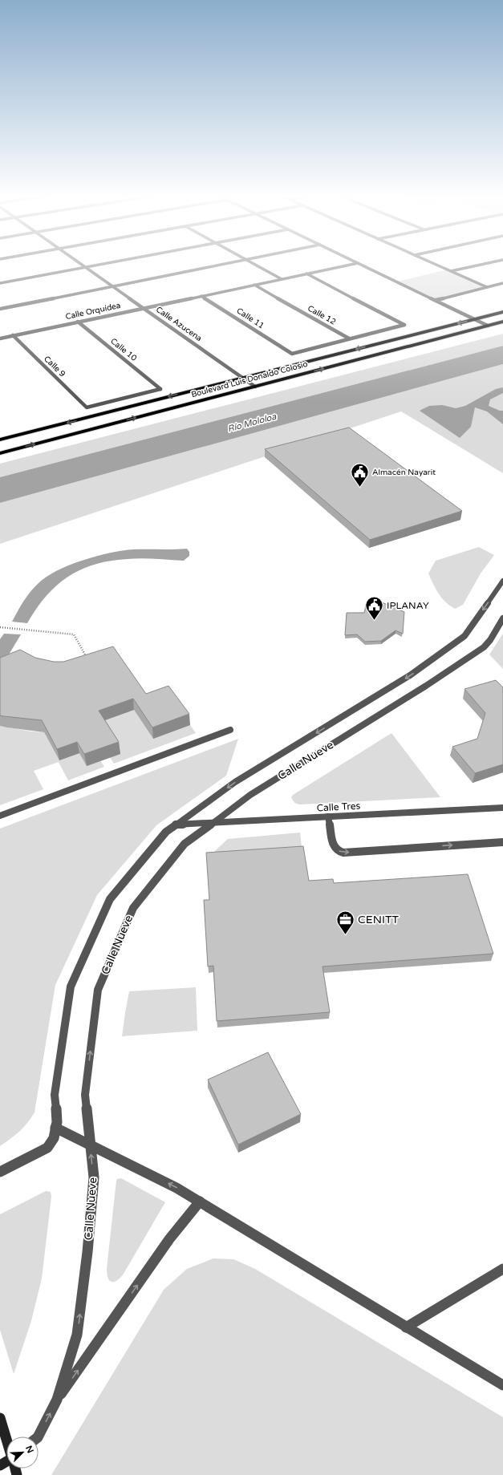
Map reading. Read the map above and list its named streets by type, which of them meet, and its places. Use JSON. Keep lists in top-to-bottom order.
{
  "streets": {
    "main road": ["Boulevard Luis Donaldo Colosio"],
    "street": [
      "Calle Orquídea",
      "Calle 12",
      "Calle 11",
      "Calle Azucena",
      "Calle 10",
      "Calle 9",
      "Calle Nueve",
      "Calle Tres"
    ]
  },
  "crossings": [
    ["Calle Orquídea", "Calle 12"],
    ["Calle Orquídea", "Calle 11"],
    ["Calle Orquídea", "Calle Azucena"],
    ["Calle Orquídea", "Calle 10"],
    ["Calle Orquídea", "Calle 9"],
    ["Calle 12", "Calle 11"],
    ["Calle Azucena", "Boulevard Luis Donaldo Colosio"],
    ["Calle 10", "Calle 9"],
    ["Calle Nueve", "Calle Tres"]
  ],
  "water": ["Río Mololoa"],
  "places": {
    "public building": ["Almacén Nayarit", "IPLANAY"],
    "office": ["CENITT"]
  },
  "north": "top right"
}
